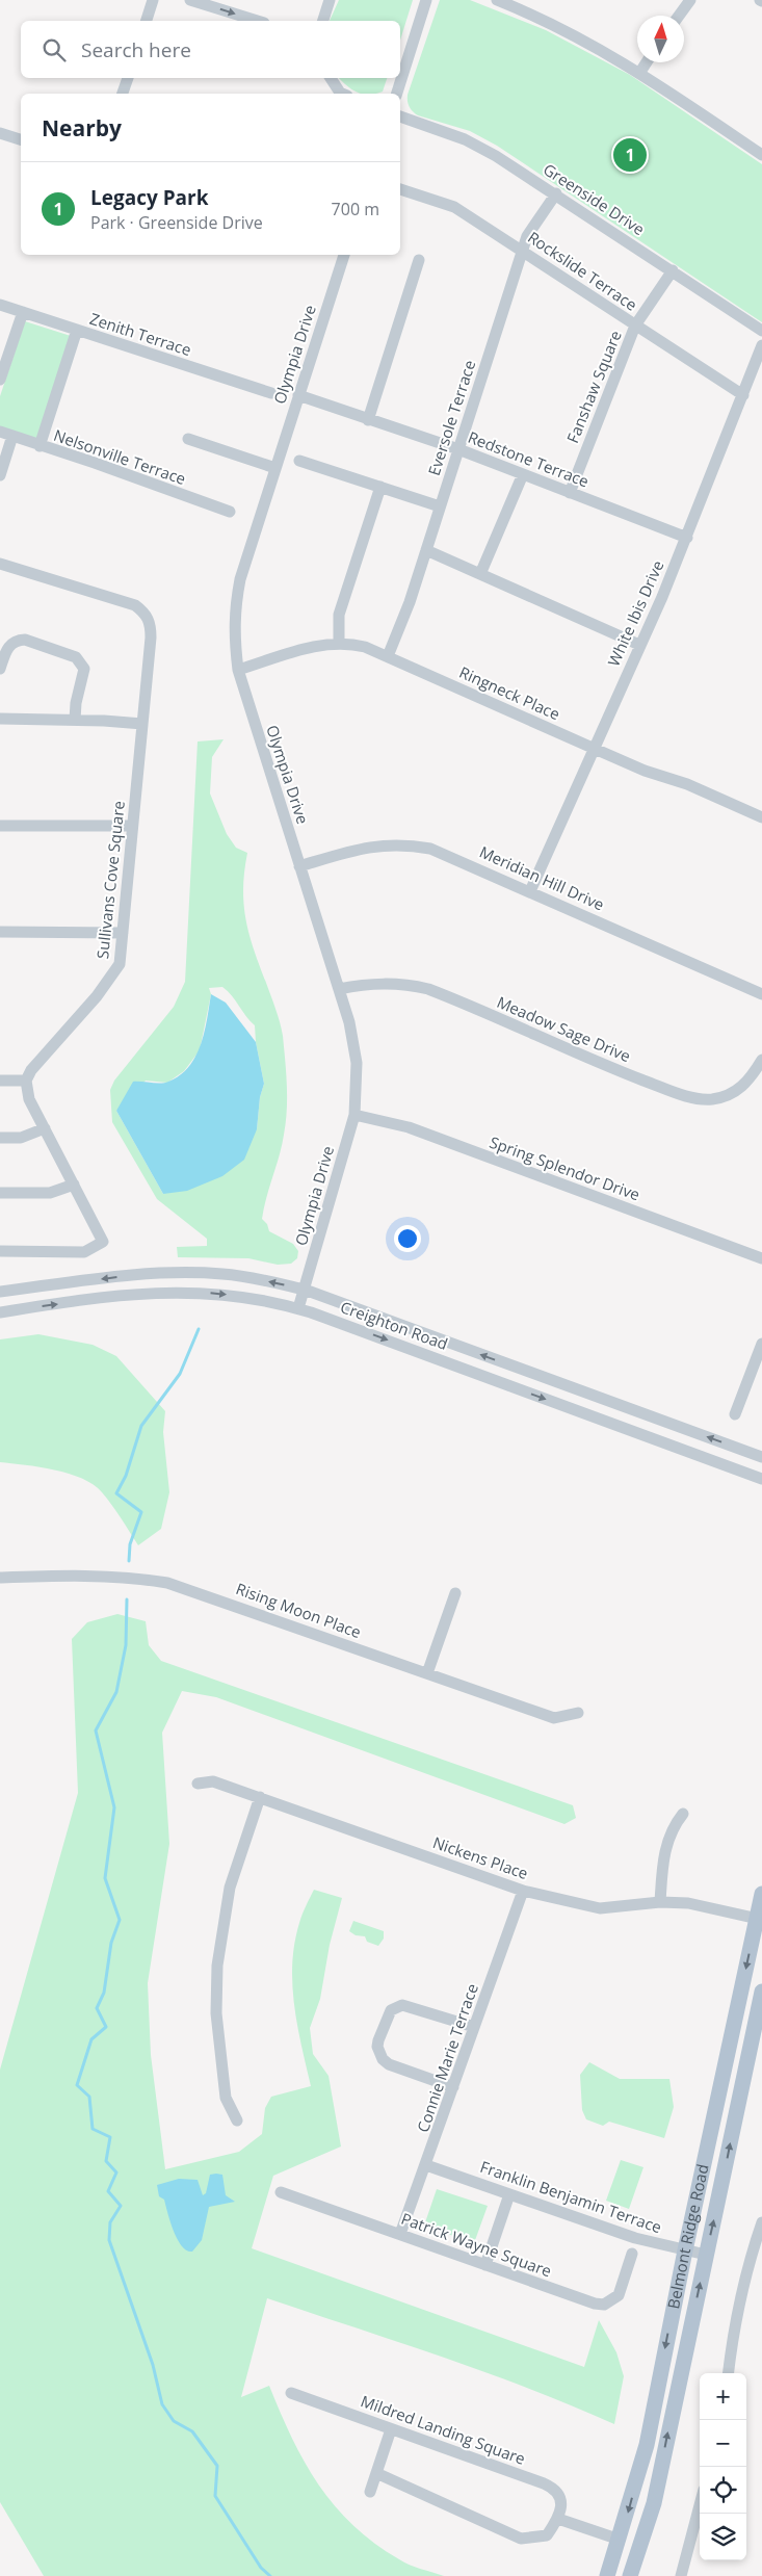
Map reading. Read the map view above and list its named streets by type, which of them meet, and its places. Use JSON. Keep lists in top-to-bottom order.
{
  "streets": {
    "main road": ["Belmont Ridge Road"],
    "street": [
      "Greenside Drive",
      "Rockslide Terrace",
      "Zenith Terrace",
      "Olympia Drive",
      "Fanshaw Square",
      "Eversole Terrace",
      "Nelsonville Terrace",
      "Redstone Terrace",
      "White Ibis Drive",
      "Ringneck Place",
      "Meridian Hill Drive",
      "Sullivans Cove Square",
      "Meadow Sage Drive",
      "Spring Splendor Drive",
      "Creighton Road",
      "Rising Moon Place",
      "Nickens Place",
      "Connie Marie Terrace",
      "Franklin Benjamin Terrace",
      "Patrick Wayne Square",
      "Mildred Landing Square"
    ]
  },
  "crossings": [
    ["Greenside Drive", "Fanshaw Square"],
    ["Greenside Drive", "Eversole Terrace"],
    ["Rockslide Terrace", "Fanshaw Square"],
    ["Rockslide Terrace", "Eversole Terrace"],
    ["Rockslide Terrace", "White Ibis Drive"],
    ["Olympia Drive", "Redstone Terrace"],
    ["Olympia Drive", "Ringneck Place"],
    ["Olympia Drive", "Meridian Hill Drive"],
    ["Olympia Drive", "Meadow Sage Drive"],
    ["Olympia Drive", "Spring Splendor Drive"],
    ["Olympia Drive", "Creighton Road"],
    ["Fanshaw Square", "Redstone Terrace"],
    ["Eversole Terrace", "Redstone Terrace"],
    ["Eversole Terrace", "Ringneck Place"],
    ["Redstone Terrace", "White Ibis Drive"],
    ["White Ibis Drive", "Ringneck Place"],
    ["White Ibis Drive", "Meridian Hill Drive"],
    ["Nickens Place", "Connie Marie Terrace"],
    ["Nickens Place", "Belmont Ridge Road"],
    ["Connie Marie Terrace", "Franklin Benjamin Terrace"],
    ["Connie Marie Terrace", "Patrick Wayne Square"],
    ["Franklin Benjamin Terrace", "Belmont Ridge Road"]
  ],
  "north": "top",
  "page": {
    "search": "Search here",
    "heading": "Nearby",
    "pins": "1",
    "list": [
      {
        "mark": "1",
        "name": "Legacy Park",
        "note": "Park · Greenside Drive",
        "value": "700 m"
      }
    ],
    "map_buttons": ["+", "−"]
  }
}
